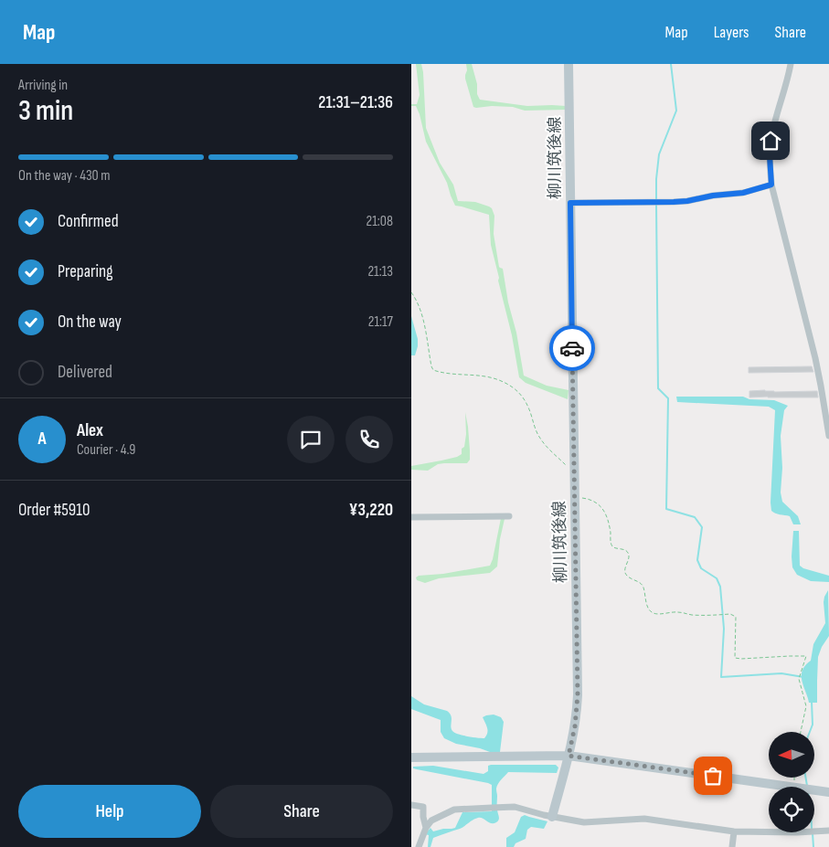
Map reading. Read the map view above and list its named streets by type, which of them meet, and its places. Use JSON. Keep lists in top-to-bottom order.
{
  "streets": {
    "main road": ["柳川筑後線"]
  },
  "north": "left",
  "page": {
    "header": "Map",
    "nav": ["Map", "Layers", "Share"],
    "heading": ["3 min", "Arriving in", "21:31–21:36"],
    "panel": [
      "Alex",
      "Courier · 4.9",
      "Order #5910",
      "¥3,220"
    ],
    "bar": "On the way · 430 m",
    "list": [
      ["Confirmed", "21:08"],
      ["Preparing", "21:13"],
      ["On the way", "21:17"],
      "Delivered"
    ],
    "round": "A",
    "buttons": ["Help", "Share"]
  }
}
